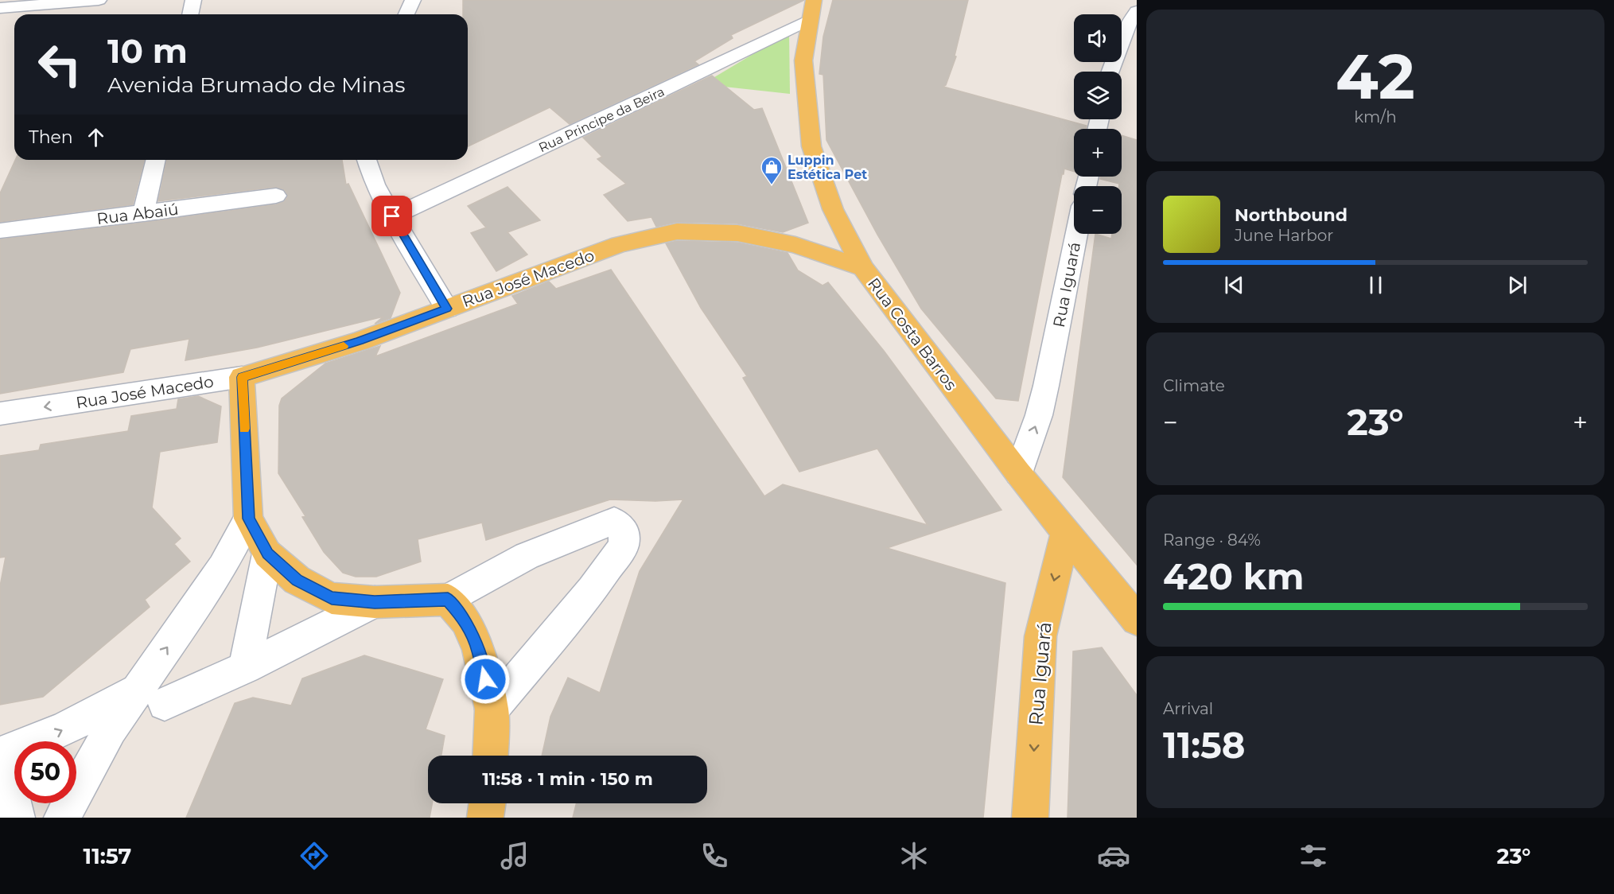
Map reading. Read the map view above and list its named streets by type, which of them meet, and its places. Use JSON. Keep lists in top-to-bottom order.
{
  "streets": {
    "main road": ["Rua José Macedo", "Rua Iguará", "Rua Costa Barros"],
    "street": ["Rua Principe da Beira", "Rua Abaiú"]
  },
  "crossings": [
    ["Rua Principe da Beira", "Rua Costa Barros"],
    ["Rua José Macedo", "Rua Costa Barros"],
    ["Rua Iguará", "Rua Costa Barros"]
  ],
  "places": {
    "shop": ["Luppin Estética Pet"]
  },
  "page": {
    "tile": [
      ["42", "km/h"],
      "Climate",
      ["Range · 84%", "420 km"],
      ["Arrival", "11:58"]
    ],
    "map_buttons": ["+", "−"],
    "turn": ["10 m", "Avenida Brumado de Minas"],
    "then": "Then",
    "song": ["Northbound", "June Harbor"],
    "heat": ["−", "23°", "+"],
    "limit": "50",
    "trip": "11:58 · 1 min · 150 m",
    "tabs": ["11:57", "23°"]
  }
}
